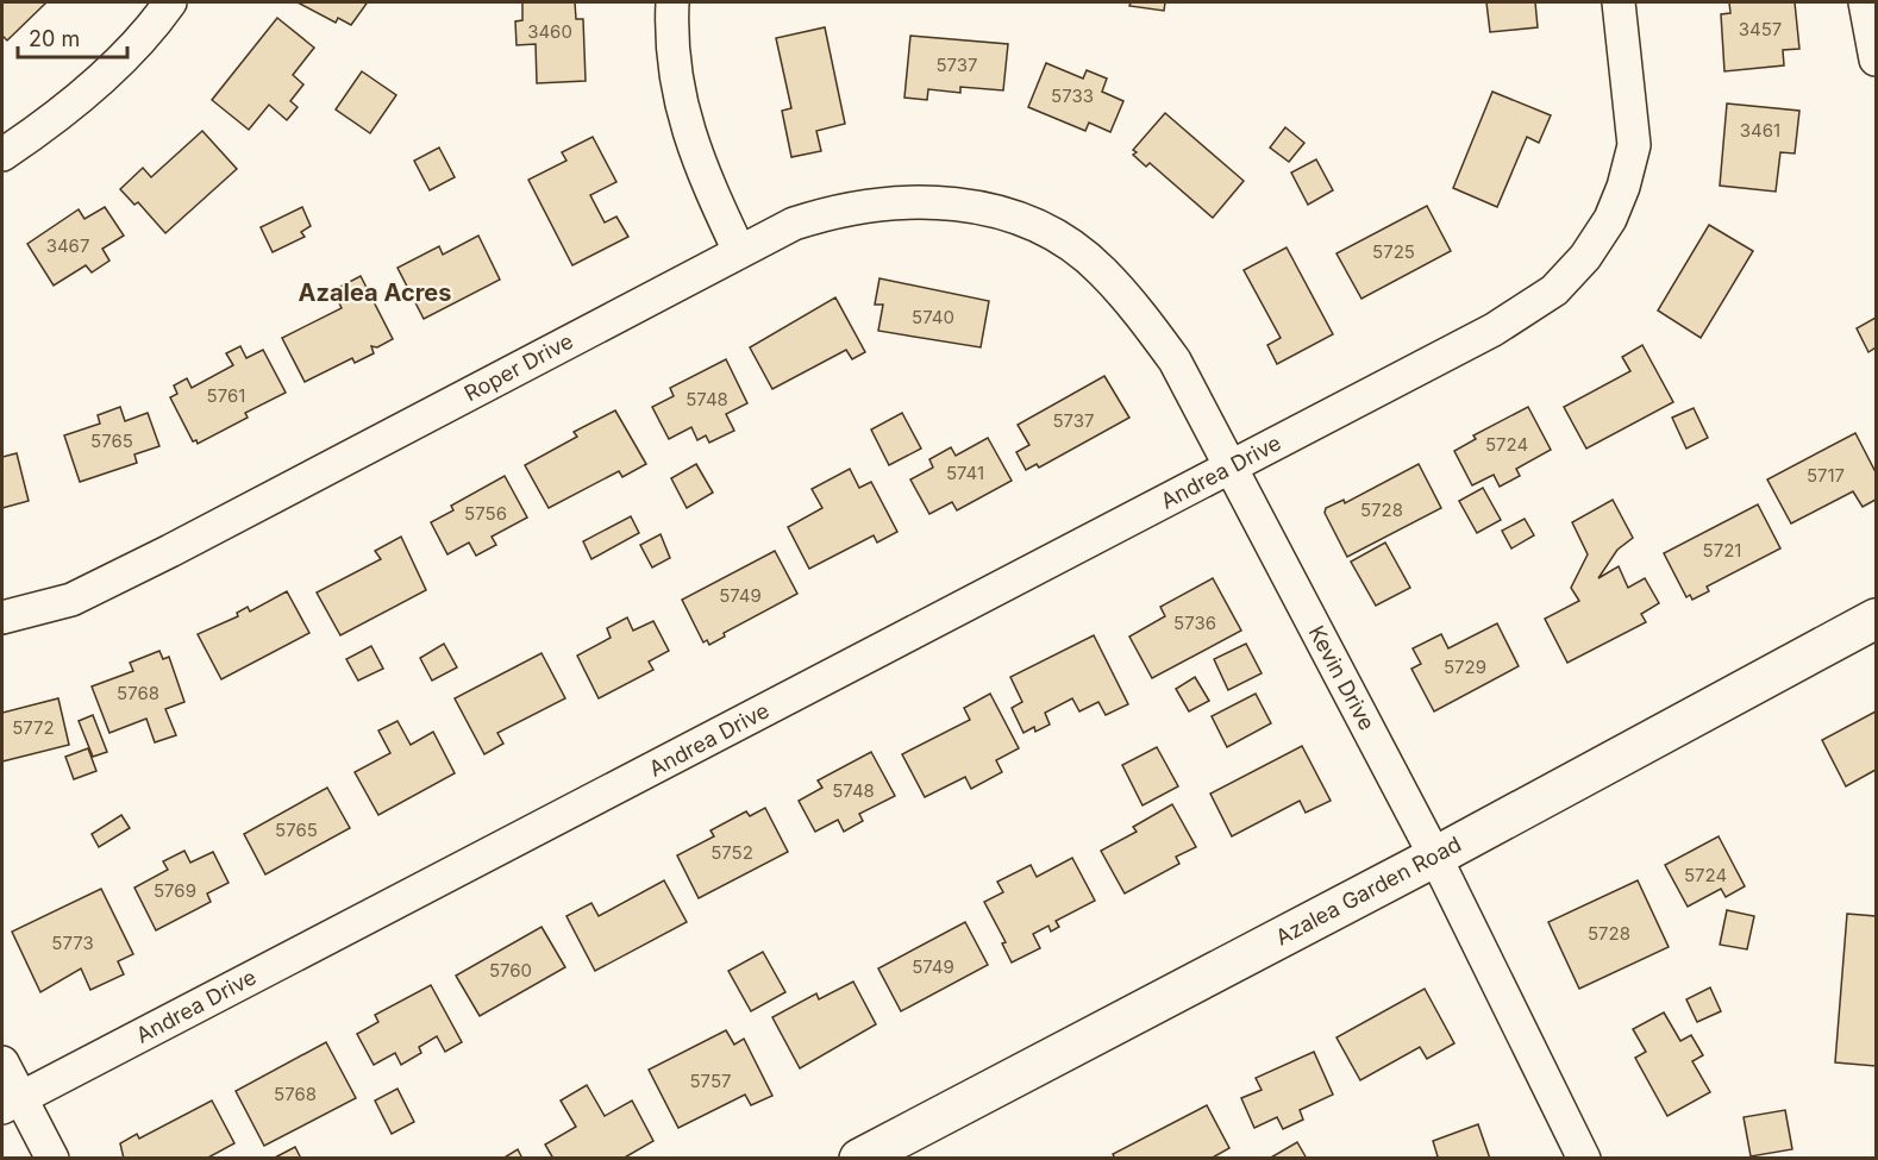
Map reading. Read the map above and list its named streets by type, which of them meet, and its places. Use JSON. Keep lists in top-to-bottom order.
{
  "streets": {
    "main road": ["Azalea Garden Road"],
    "street": ["Roper Drive", "Andrea Drive", "Kevin Drive"]
  },
  "crossings": [
    ["Roper Drive", "Kevin Drive"],
    ["Andrea Drive", "Kevin Drive"],
    ["Kevin Drive", "Azalea Garden Road"]
  ],
  "districts": ["Azalea Acres"],
  "house_numbers": [
    "3457",
    "3460",
    "5737",
    "5733",
    "3461",
    "3467",
    "5725",
    "5740",
    "5761",
    "5748",
    "5737",
    "5765",
    "5724",
    "5741",
    "5717",
    "5728",
    "5756",
    "5721",
    "5749",
    "5736",
    "5729",
    "5768",
    "5772",
    "5748",
    "5765",
    "5752",
    "5724",
    "5769",
    "5728",
    "5773",
    "5749",
    "5760",
    "5757",
    "5768"
  ],
  "scale_bar": "20 m"
}
